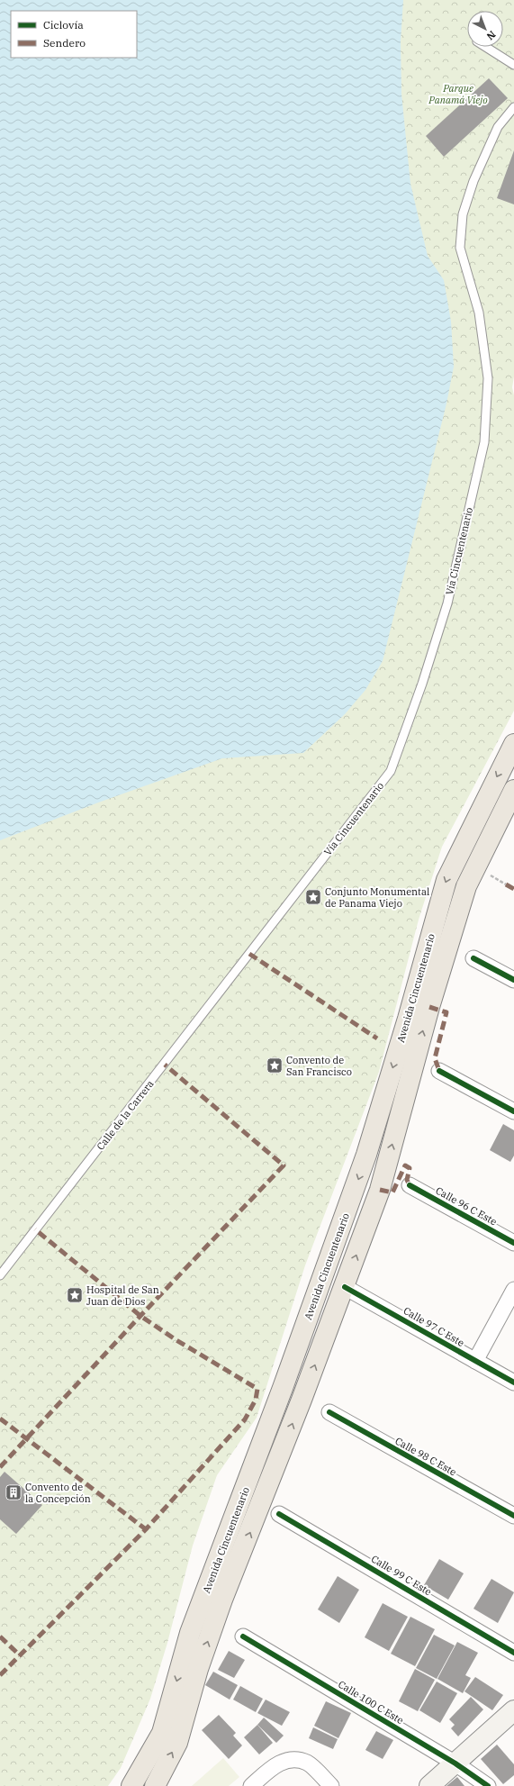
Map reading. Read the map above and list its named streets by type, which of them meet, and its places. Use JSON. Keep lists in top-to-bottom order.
{
  "streets": {
    "main road": ["Avenida Cincuentenario"],
    "street": [
      "Calle 96 C Este",
      "Calle 97 C Este",
      "Calle 98 C Este",
      "Calle 99 C Este",
      "Calle 100 C Este"
    ],
    "lane": ["Vía Cincuentenario", "Calle de la Carrera"]
  },
  "crossings": [
    ["Vía Cincuentenario", "Calle de la Carrera"],
    ["Avenida Cincuentenario", "Calle 97 C Este"]
  ],
  "parks": ["Parque Panamá Viejo"],
  "places": {
    "place": ["Conjunto Monumental de Panama Viejo", "Convento de San Francisco", "Hospital de San Juan de Dios"],
    "building": ["Convento de la Concepción"]
  },
  "legend": ["Ciclovía", "Sendero"],
  "north": "bottom right"
}
